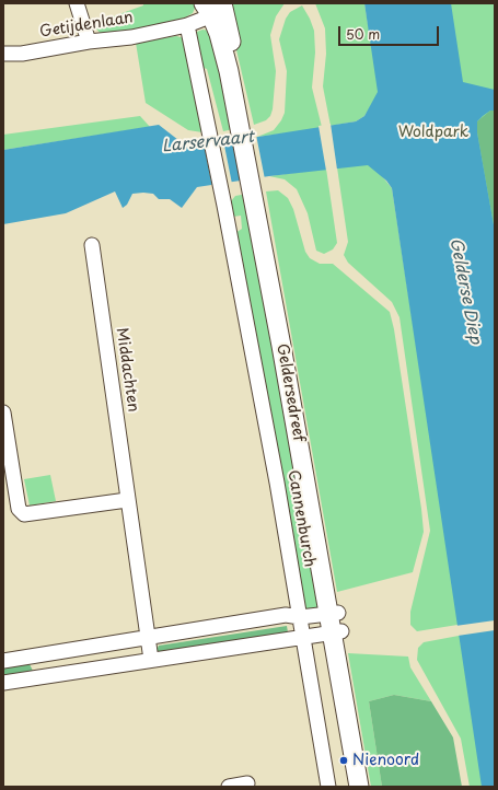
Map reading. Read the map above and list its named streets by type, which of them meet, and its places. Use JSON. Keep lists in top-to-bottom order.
{
  "streets": {
    "main road": ["Geldersedreef"],
    "street": ["Getijdenlaan", "Middachten", "Cannenburch"]
  },
  "crossings": [
    ["Getijdenlaan", "Geldersedreef"],
    ["Getijdenlaan", "Cannenburch"]
  ],
  "water": ["Larservaart", "Gelderse Diep"],
  "parks": ["Woldpark"],
  "places": ["Nienoord"],
  "scale_bar": "50 m"
}
